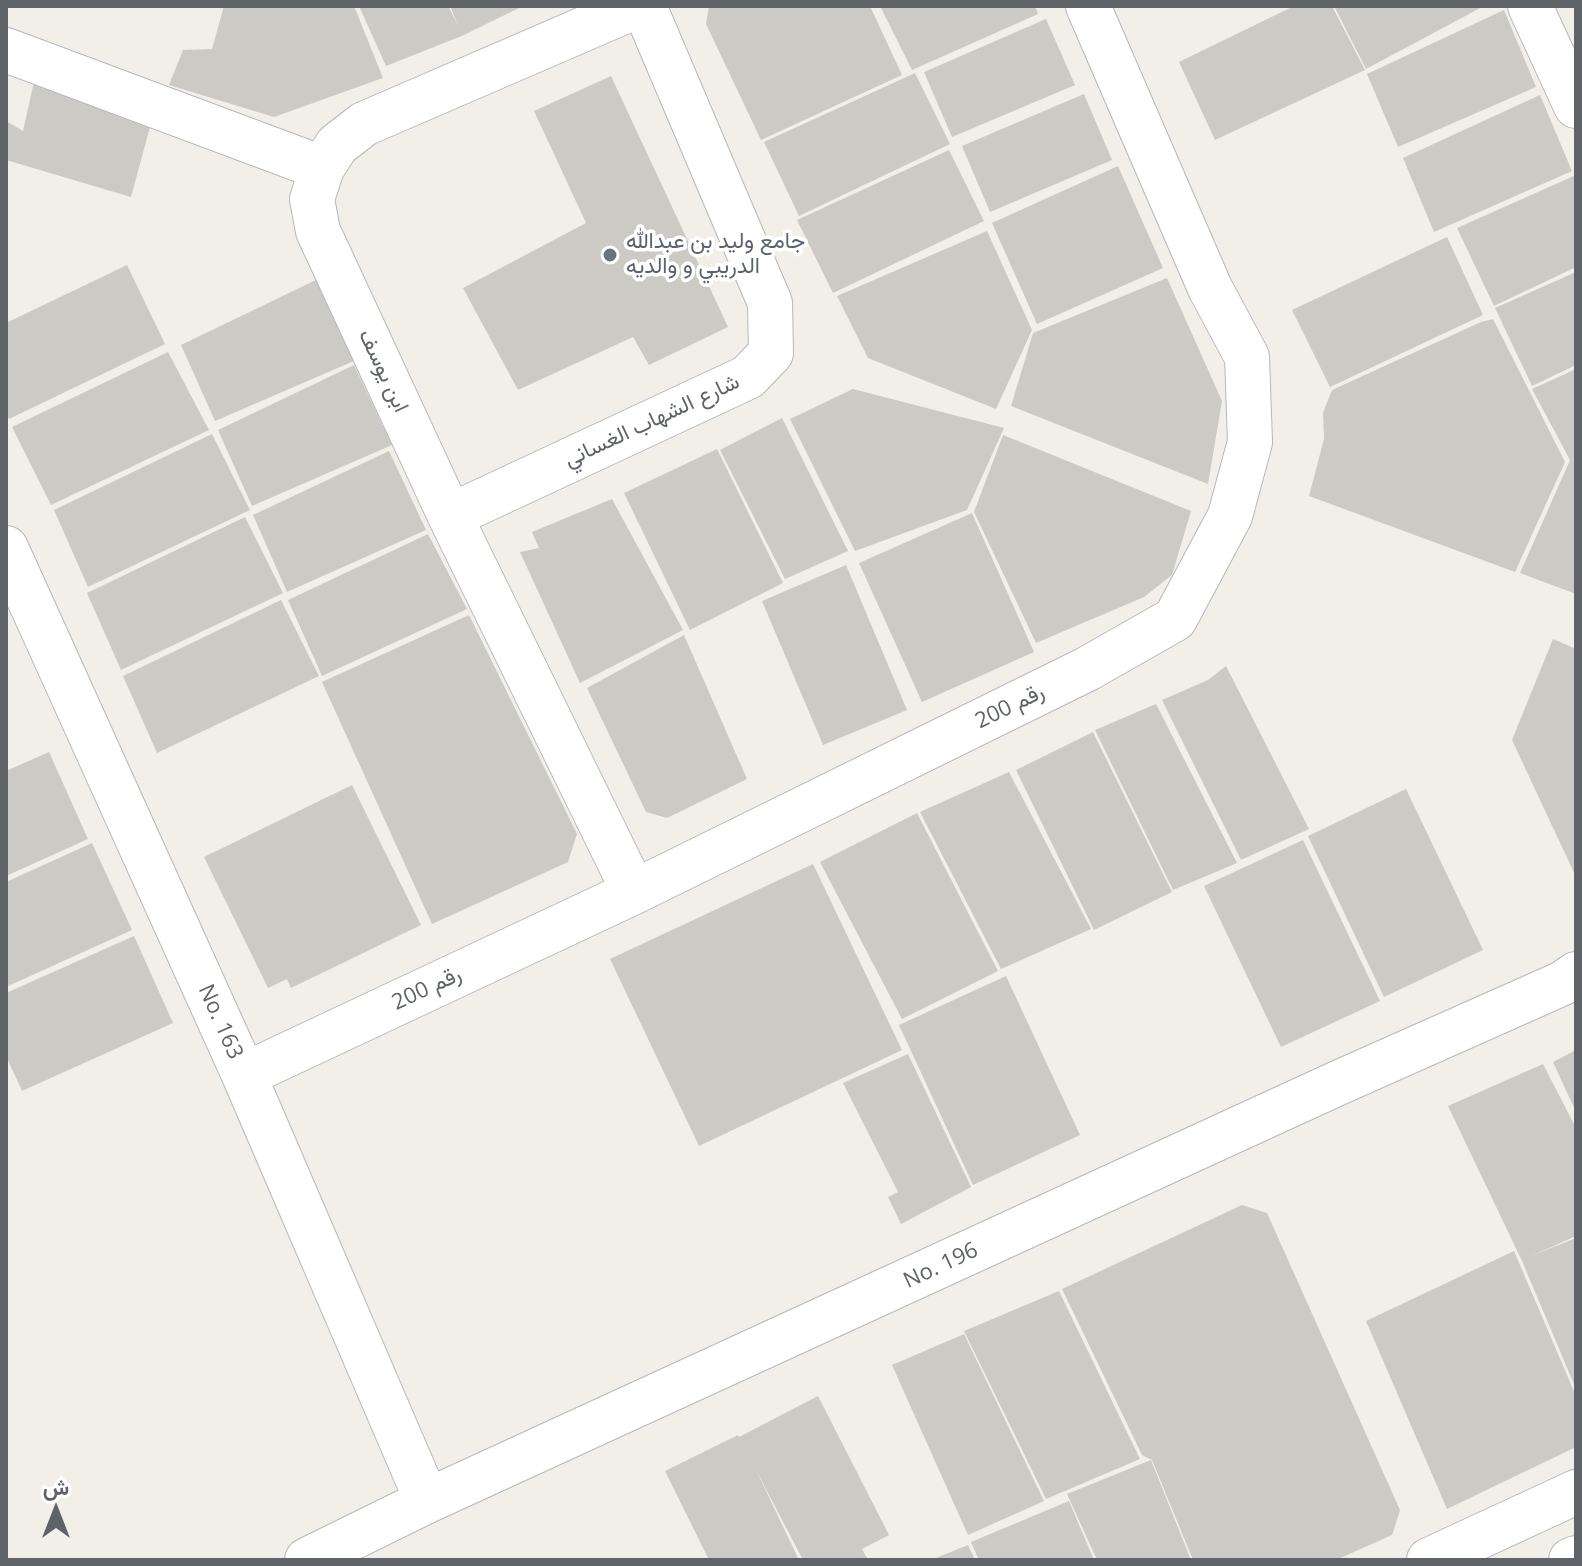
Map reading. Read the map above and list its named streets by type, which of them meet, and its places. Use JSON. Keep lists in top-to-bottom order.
{
  "streets": {
    "street": [
      "ابن يوسف",
      "شارع الشهاب الغساني",
      "رقم 200",
      "No. 163",
      "No. 196"
    ]
  },
  "crossings": [
    ["ابن يوسف", "شارع الشهاب الغساني"],
    ["ابن يوسف", "رقم 200"],
    ["رقم 200", "No. 163"],
    ["No. 163", "No. 196"]
  ],
  "places": ["جامع وليد بن عبدالله الدريبي و والديه"],
  "north": "top"
}
